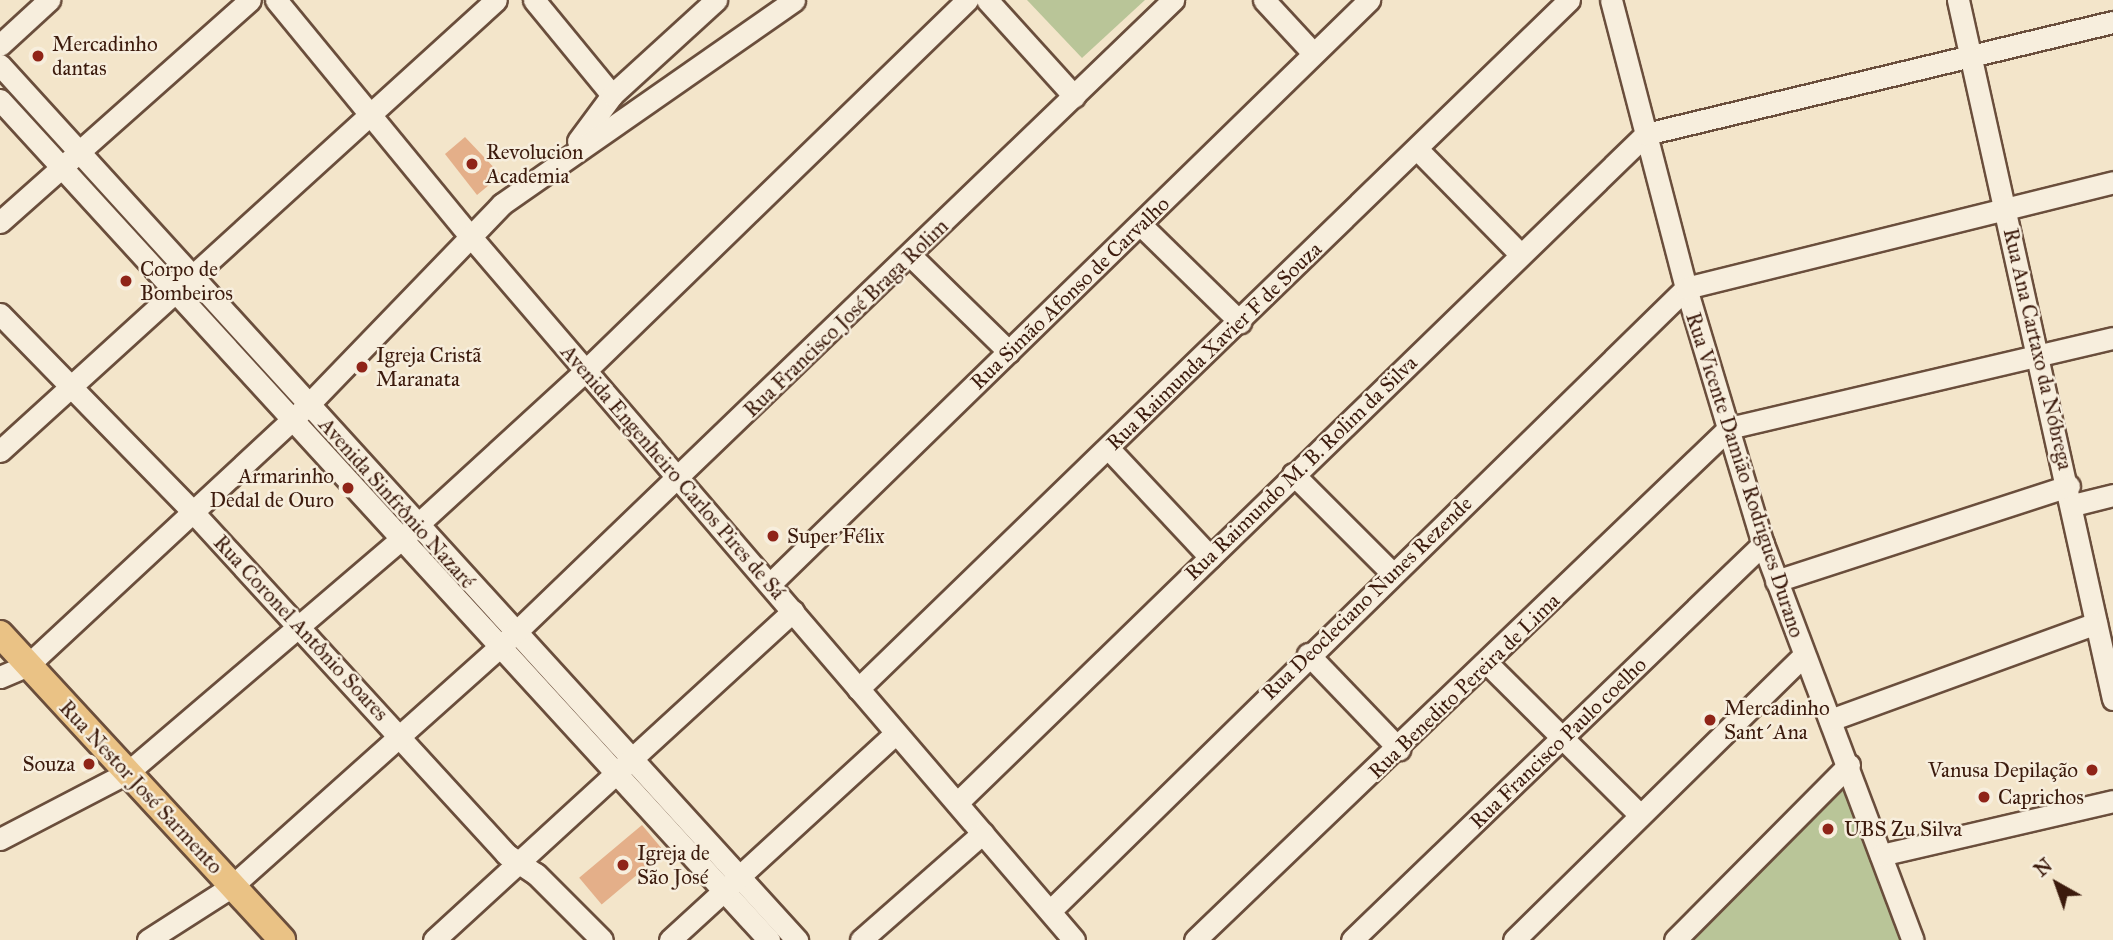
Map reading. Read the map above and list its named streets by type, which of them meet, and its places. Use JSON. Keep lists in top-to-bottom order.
{
  "streets": {
    "main road": ["Rua Nestor José Sarmento"],
    "street": [
      "Rua Simão Afonso de Carvalho",
      "Rua Francisco José Braga Rolim",
      "Rua Raimunda Xavier F de Souza",
      "Rua Ana Cartaxo da Nóbrega",
      "Rua Raimundo M. B. Rolim da Silva",
      "Avenida Engenheiro Carlos Pires de Sá",
      "Rua Vicente Damião Rodrigues Durano",
      "Avenida Sinfrônio Nazaré",
      "Rua Deocleciano Nunes Rezende",
      "Rua Coronel Antônio Soares",
      "Rua Benedito Pereira de Lima",
      "Rua Francisco Paulo coelho"
    ]
  },
  "crossings": [
    ["Rua Simão Afonso de Carvalho", "Avenida Engenheiro Carlos Pires de Sá"],
    ["Rua Francisco José Braga Rolim", "Avenida Engenheiro Carlos Pires de Sá"],
    ["Rua Francisco José Braga Rolim", "Avenida Sinfrônio Nazaré"],
    ["Rua Francisco José Braga Rolim", "Rua Coronel Antônio Soares"],
    ["Rua Francisco José Braga Rolim", "Rua Nestor José Sarmento"],
    ["Rua Raimunda Xavier F de Souza", "Avenida Engenheiro Carlos Pires de Sá"],
    ["Rua Raimundo M. B. Rolim da Silva", "Avenida Engenheiro Carlos Pires de Sá"],
    ["Rua Raimundo M. B. Rolim da Silva", "Rua Vicente Damião Rodrigues Durano"],
    ["Avenida Engenheiro Carlos Pires de Sá", "Rua Deocleciano Nunes Rezende"],
    ["Rua Vicente Damião Rodrigues Durano", "Rua Deocleciano Nunes Rezende"],
    ["Rua Vicente Damião Rodrigues Durano", "Rua Benedito Pereira de Lima"],
    ["Rua Vicente Damião Rodrigues Durano", "Rua Francisco Paulo coelho"]
  ],
  "places": [
    "Mercadinho dantas",
    "Revolucion Academia",
    "Corpo de Bombeiros",
    "Igreja Cristã Maranata",
    "Armarinho Dedal de Ouro",
    "Super Félix",
    "Mercadinho Sant´Ana",
    "Souza",
    "Vanusa Depilação",
    "Caprichos",
    "UBS Zu Silva",
    "Igreja de São José"
  ],
  "north": "top left"
}
